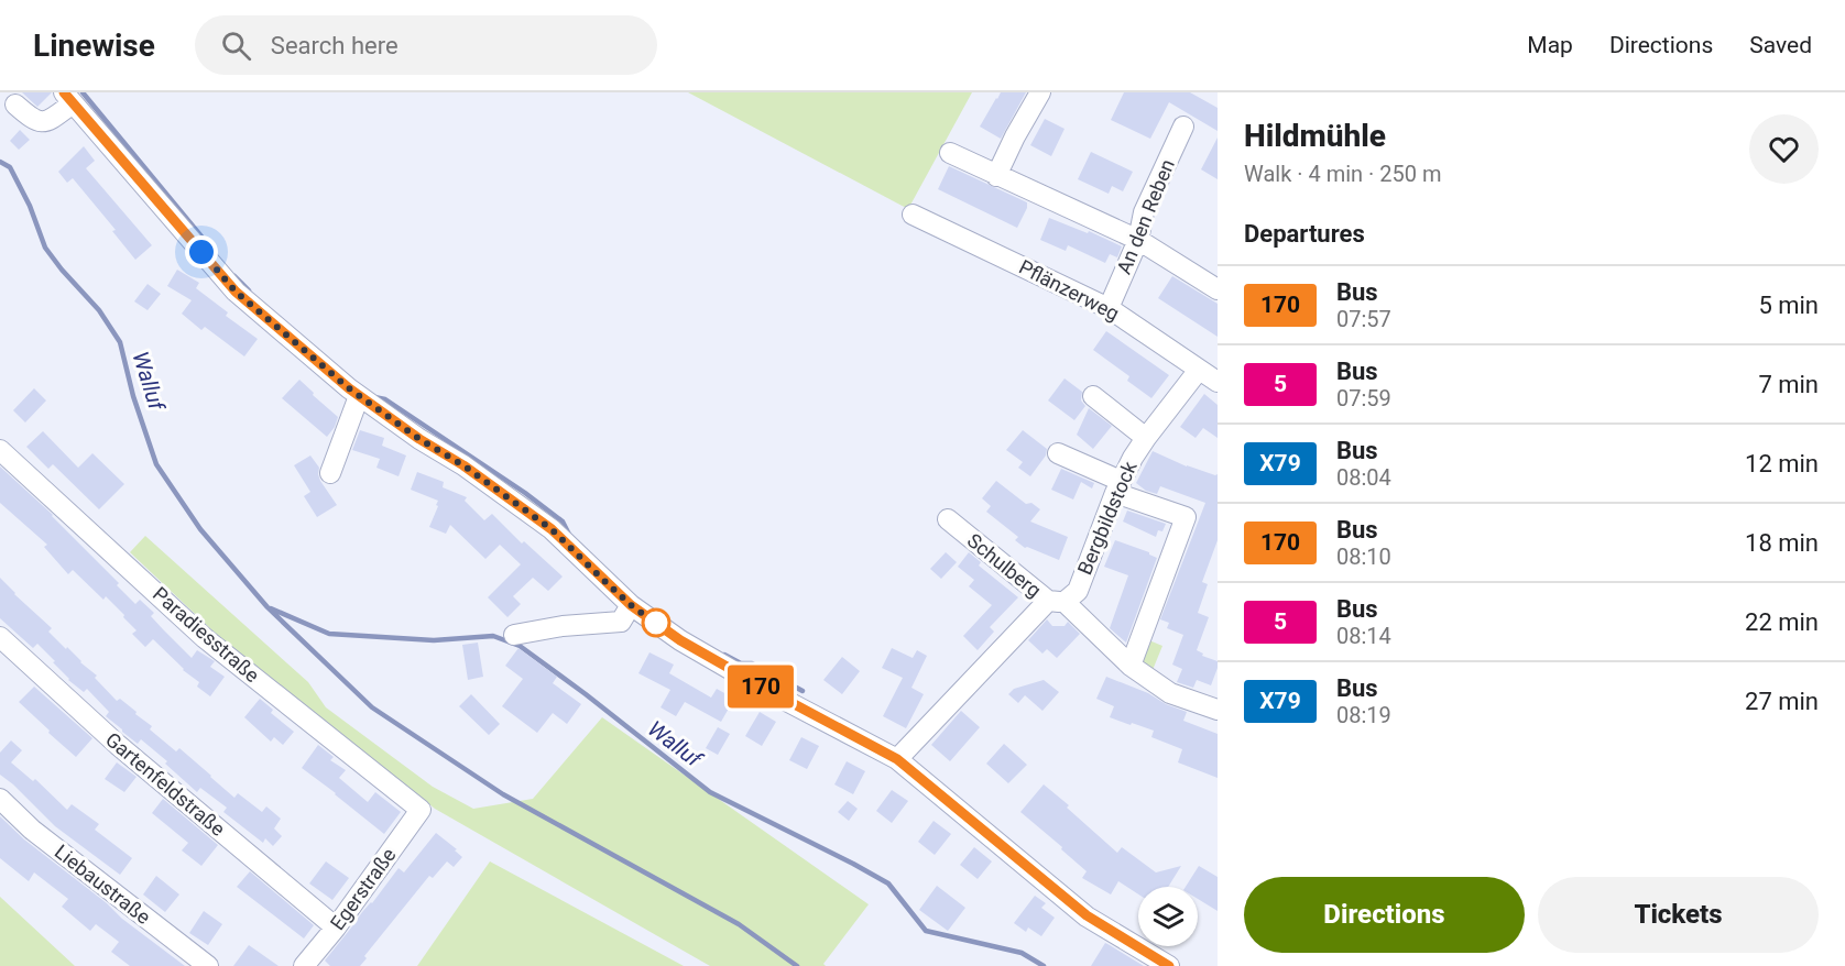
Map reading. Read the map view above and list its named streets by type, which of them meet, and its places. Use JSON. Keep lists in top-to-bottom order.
{
  "streets": {
    "street": [
      "An den Reben",
      "Pflänzerweg",
      "Bergbildstock",
      "Schulberg",
      "Paradiesstraße",
      "Gartenfeldstraße",
      "Liebaustraße",
      "Egerstraße"
    ]
  },
  "crossings": [
    ["An den Reben", "Pflänzerweg"],
    ["Pflänzerweg", "Bergbildstock"],
    ["Bergbildstock", "Schulberg"],
    ["Paradiesstraße", "Egerstraße"],
    ["Gartenfeldstraße", "Egerstraße"]
  ],
  "water": ["Walluf"],
  "lines": ["bus line 170"],
  "page": {
    "header": "Linewise",
    "search": "Search here",
    "nav": ["Map", "Directions", "Saved"],
    "on_map": "170",
    "heading": [
      ["Hildmühle", "Walk · 4 min · 250 m"],
      "Departures"
    ],
    "list": [
      {
        "mark": "170",
        "name": "Bus",
        "note": "07:57",
        "value": "5 min"
      },
      {
        "mark": "5",
        "name": "Bus",
        "note": "07:59",
        "value": "7 min"
      },
      {
        "mark": "X79",
        "name": "Bus",
        "note": "08:04",
        "value": "12 min"
      },
      {
        "mark": "170",
        "name": "Bus",
        "note": "08:10",
        "value": "18 min"
      },
      {
        "mark": "5",
        "name": "Bus",
        "note": "08:14",
        "value": "22 min"
      },
      {
        "mark": "X79",
        "name": "Bus",
        "note": "08:19",
        "value": "27 min"
      }
    ],
    "buttons": ["Directions", "Tickets"]
  }
}
